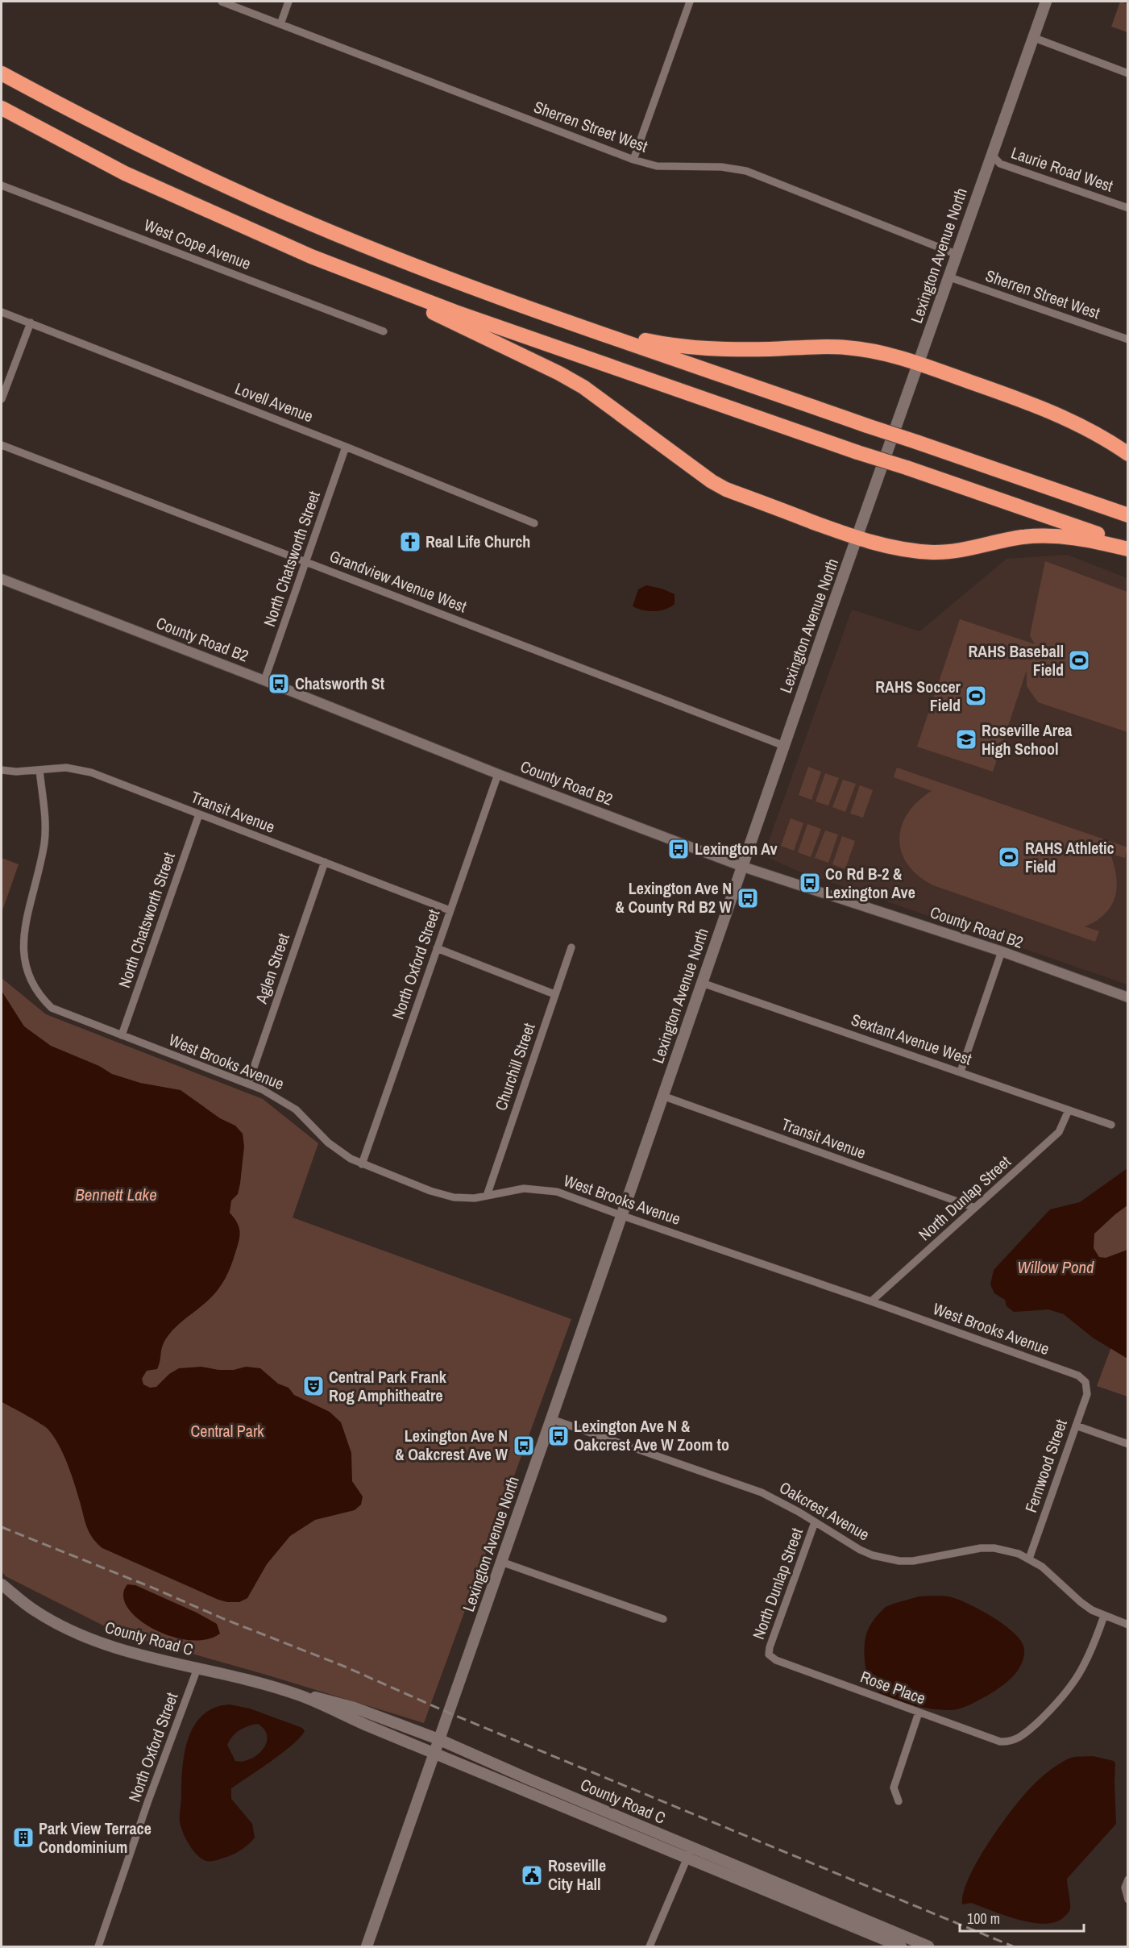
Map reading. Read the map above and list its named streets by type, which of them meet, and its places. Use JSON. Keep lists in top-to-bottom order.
{
  "streets": {
    "main road": ["Lexington Avenue North", "County Road C"],
    "street": [
      "Sherren Street West",
      "Laurie Road West",
      "West Cope Avenue",
      "Lovell Avenue",
      "North Chatsworth Street",
      "Grandview Avenue West",
      "County Road B2",
      "Transit Avenue",
      "North Oxford Street",
      "Aglen Street",
      "Sextant Avenue West",
      "West Brooks Avenue",
      "Churchill Street",
      "North Dunlap Street",
      "Fernwood Street",
      "Oakcrest Avenue",
      "Rose Place"
    ]
  },
  "crossings": [
    ["Sherren Street West", "Lexington Avenue North"],
    ["Laurie Road West", "Lexington Avenue North"],
    ["Lexington Avenue North", "Grandview Avenue West"],
    ["Lexington Avenue North", "County Road B2"],
    ["Lexington Avenue North", "Transit Avenue"],
    ["Lexington Avenue North", "Sextant Avenue West"],
    ["Lexington Avenue North", "West Brooks Avenue"],
    ["Lexington Avenue North", "Oakcrest Avenue"],
    ["Lexington Avenue North", "County Road C"],
    ["Lovell Avenue", "North Chatsworth Street"],
    ["North Chatsworth Street", "Grandview Avenue West"],
    ["North Chatsworth Street", "County Road B2"],
    ["North Chatsworth Street", "Transit Avenue"],
    ["North Chatsworth Street", "West Brooks Avenue"],
    ["County Road B2", "North Oxford Street"],
    ["Transit Avenue", "North Oxford Street"],
    ["Transit Avenue", "Aglen Street"],
    ["Transit Avenue", "North Dunlap Street"],
    ["North Oxford Street", "West Brooks Avenue"],
    ["North Oxford Street", "County Road C"],
    ["Aglen Street", "West Brooks Avenue"],
    ["Sextant Avenue West", "North Dunlap Street"],
    ["West Brooks Avenue", "Churchill Street"],
    ["West Brooks Avenue", "North Dunlap Street"],
    ["West Brooks Avenue", "Fernwood Street"],
    ["North Dunlap Street", "Oakcrest Avenue"],
    ["North Dunlap Street", "Rose Place"],
    ["Fernwood Street", "Oakcrest Avenue"],
    ["Oakcrest Avenue", "Rose Place"]
  ],
  "water": ["Bennett Lake", "Willow Pond"],
  "parks": ["Central Park"],
  "places": {
    "church": ["Real Life Church"],
    "sports": ["RAHS Baseball Field", "RAHS Soccer Field", "RAHS Athletic Field"],
    "bus stop": [
      "Chatsworth St",
      "Lexington Av",
      "Co Rd B-2 & Lexington Ave",
      "Lexington Ave N & County Rd B2 W",
      "Lexington Ave N & Oakcrest Ave W Zoom to",
      "Lexington Ave N & Oakcrest Ave W"
    ],
    "school or university": ["Roseville Area High School"],
    "theatre": ["Central Park Frank Rog Amphitheatre"],
    "building": ["Park View Terrace Condominium"],
    "public building": ["Roseville City Hall"]
  },
  "scale_bar": "100 m"
}
